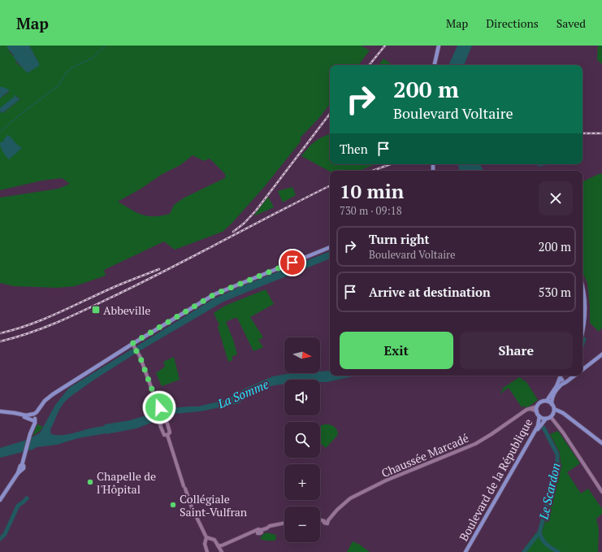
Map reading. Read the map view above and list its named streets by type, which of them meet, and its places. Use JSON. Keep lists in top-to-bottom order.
{
  "streets": {
    "main road": ["Boulevard de la République"],
    "street": ["Chaussée Marcadé"]
  },
  "crossings": [
    ["Chaussée Marcadé", "Boulevard de la République"]
  ],
  "water": ["La Somme", "Le Scardon"],
  "places": {
    "transit": ["Abbeville"],
    "other": ["Chapelle de l'Hôpital", "Collégiale Saint-Vulfran"]
  },
  "north": "right",
  "page": {
    "header": "Map",
    "nav": ["Map", "Directions", "Saved"],
    "turn": ["200 m", "Boulevard Voltaire"],
    "then": "Then",
    "heading": ["10 min", "730 m · 09:18"],
    "list": [
      {
        "name": "Turn right",
        "note": "Boulevard Voltaire",
        "value": "200 m"
      },
      {
        "name": "Arrive at destination",
        "value": "530 m"
      }
    ],
    "buttons": ["Exit", "Share"],
    "map_buttons": ["+", "−"]
  }
}
